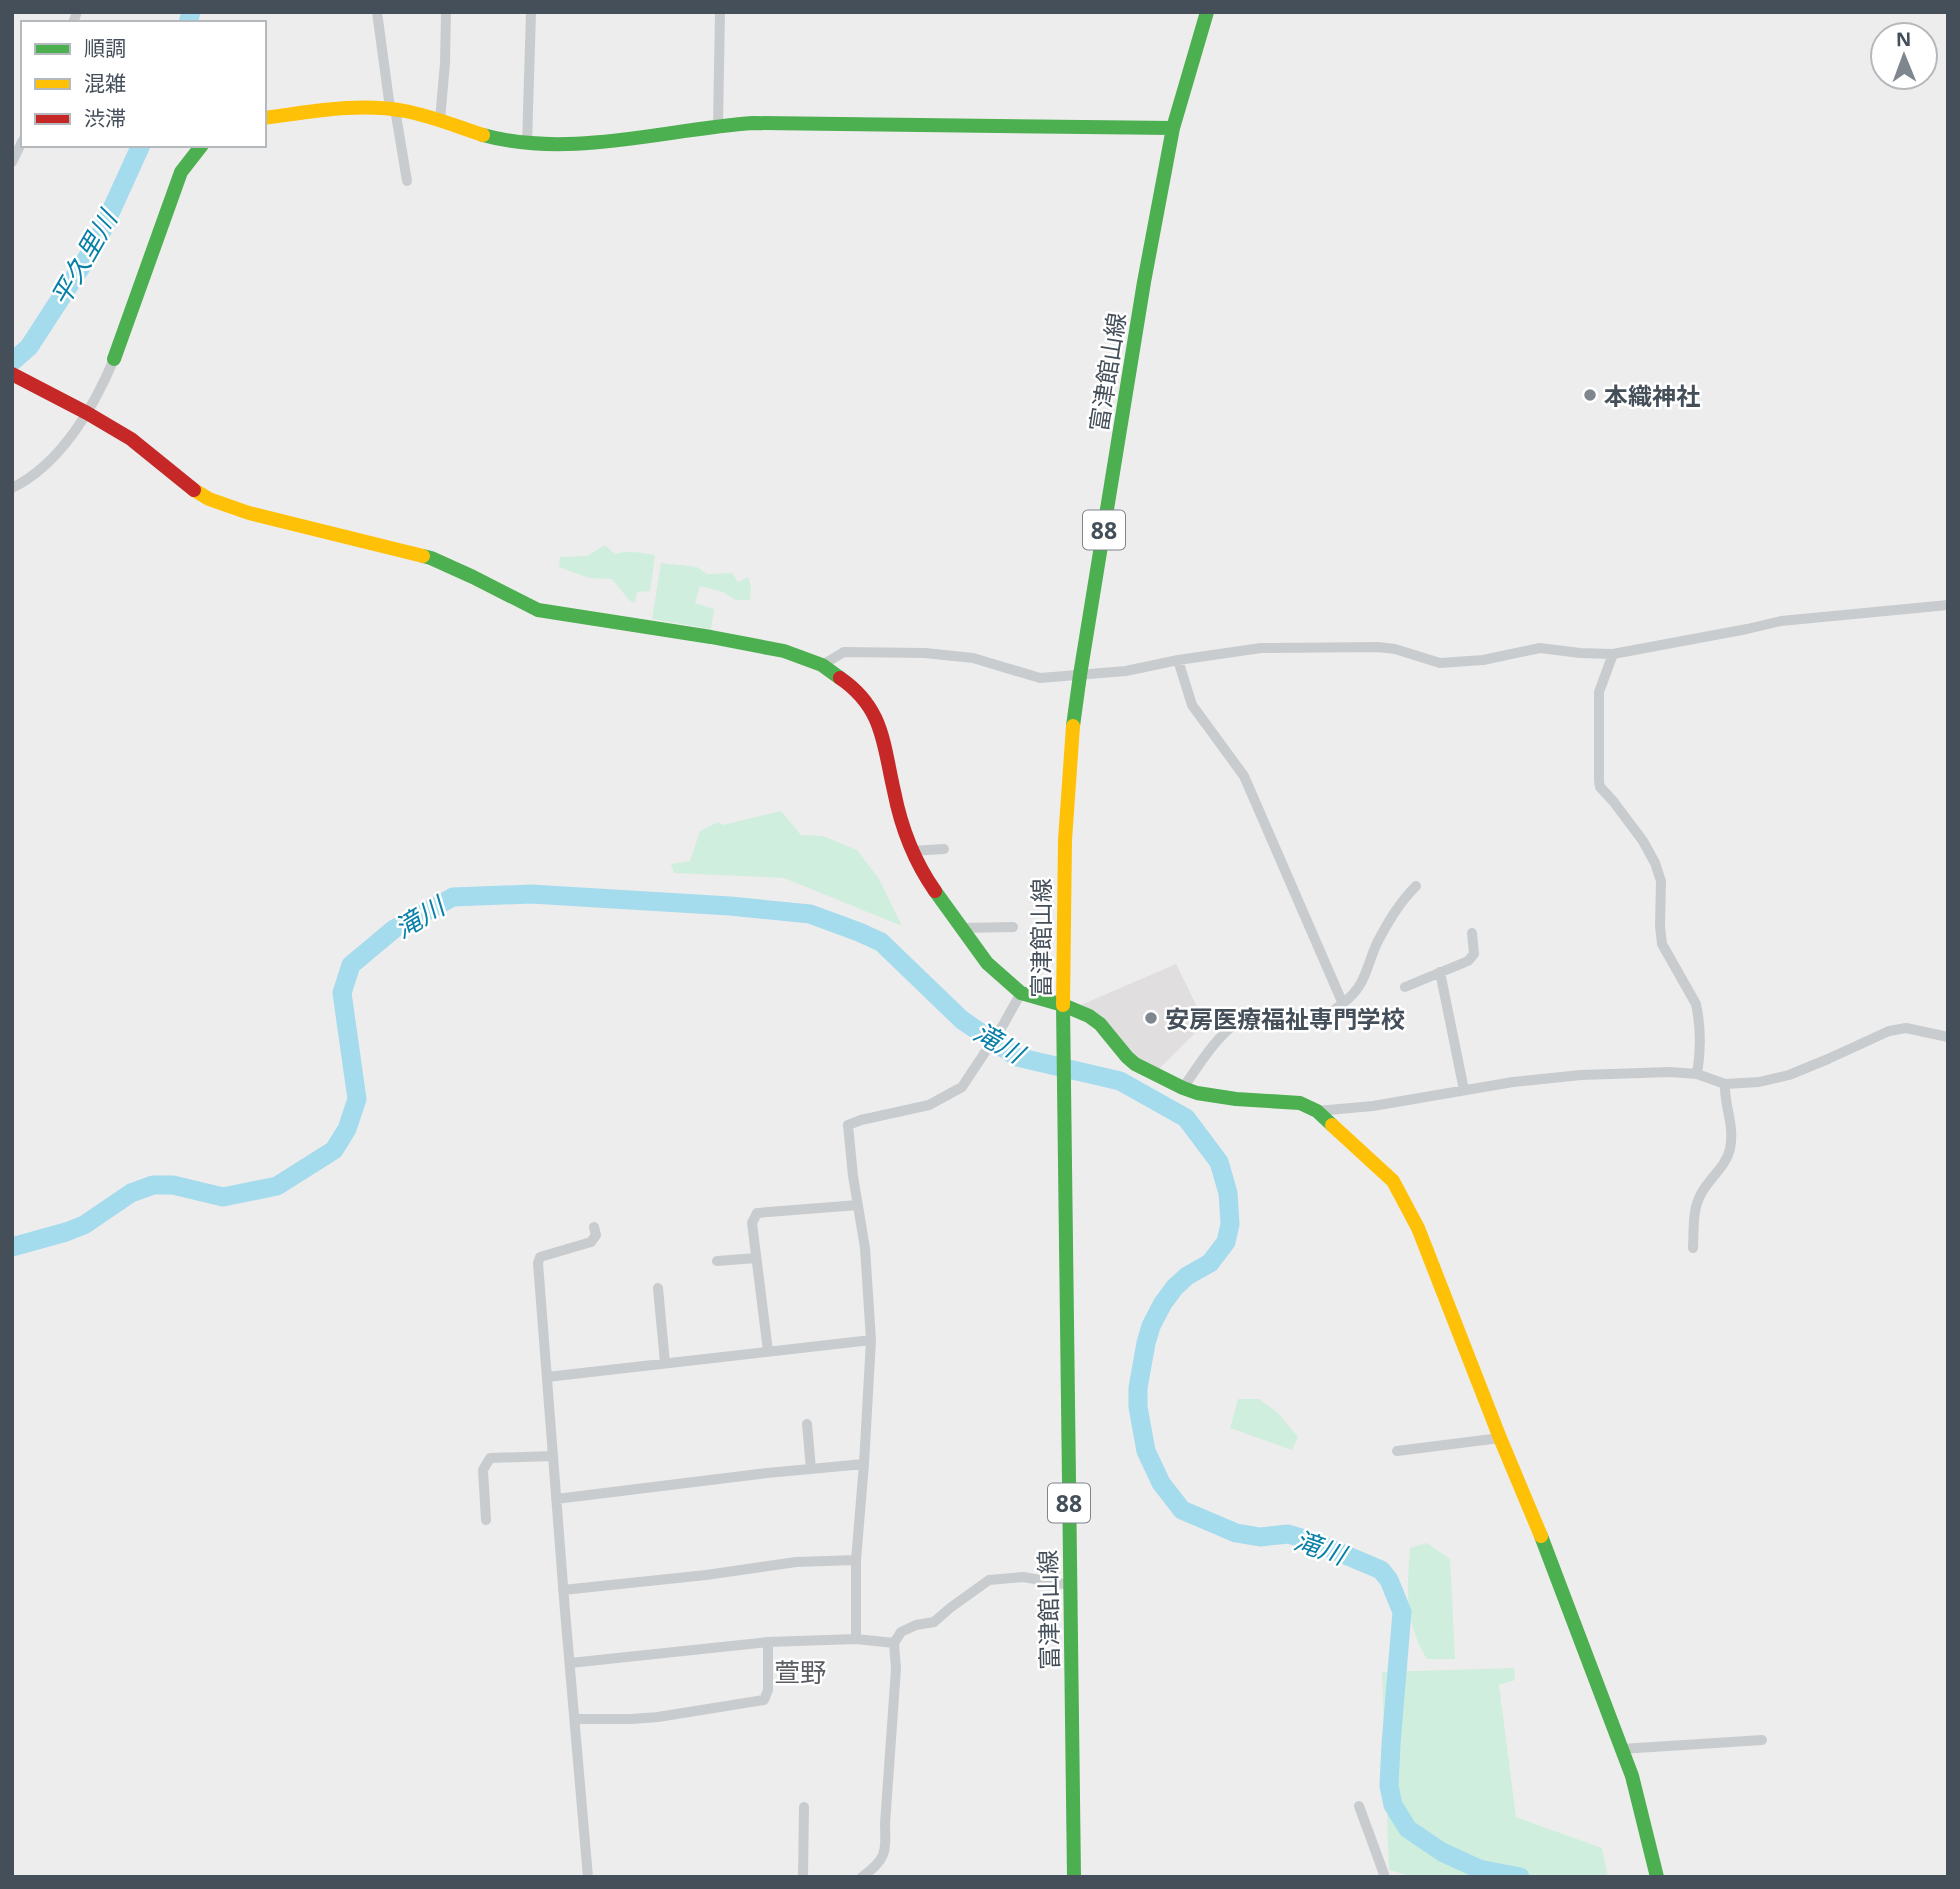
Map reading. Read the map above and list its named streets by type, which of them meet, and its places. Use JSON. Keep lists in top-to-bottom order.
{
  "streets": {
    "street": ["富津館山線", "88"]
  },
  "districts": ["萱野"],
  "water": ["平久里川", "滝川"],
  "places": ["本織神社", "安房医療福祉専門学校"],
  "legend": ["順調", "混雑", "渋滞"],
  "north": "top"
}
